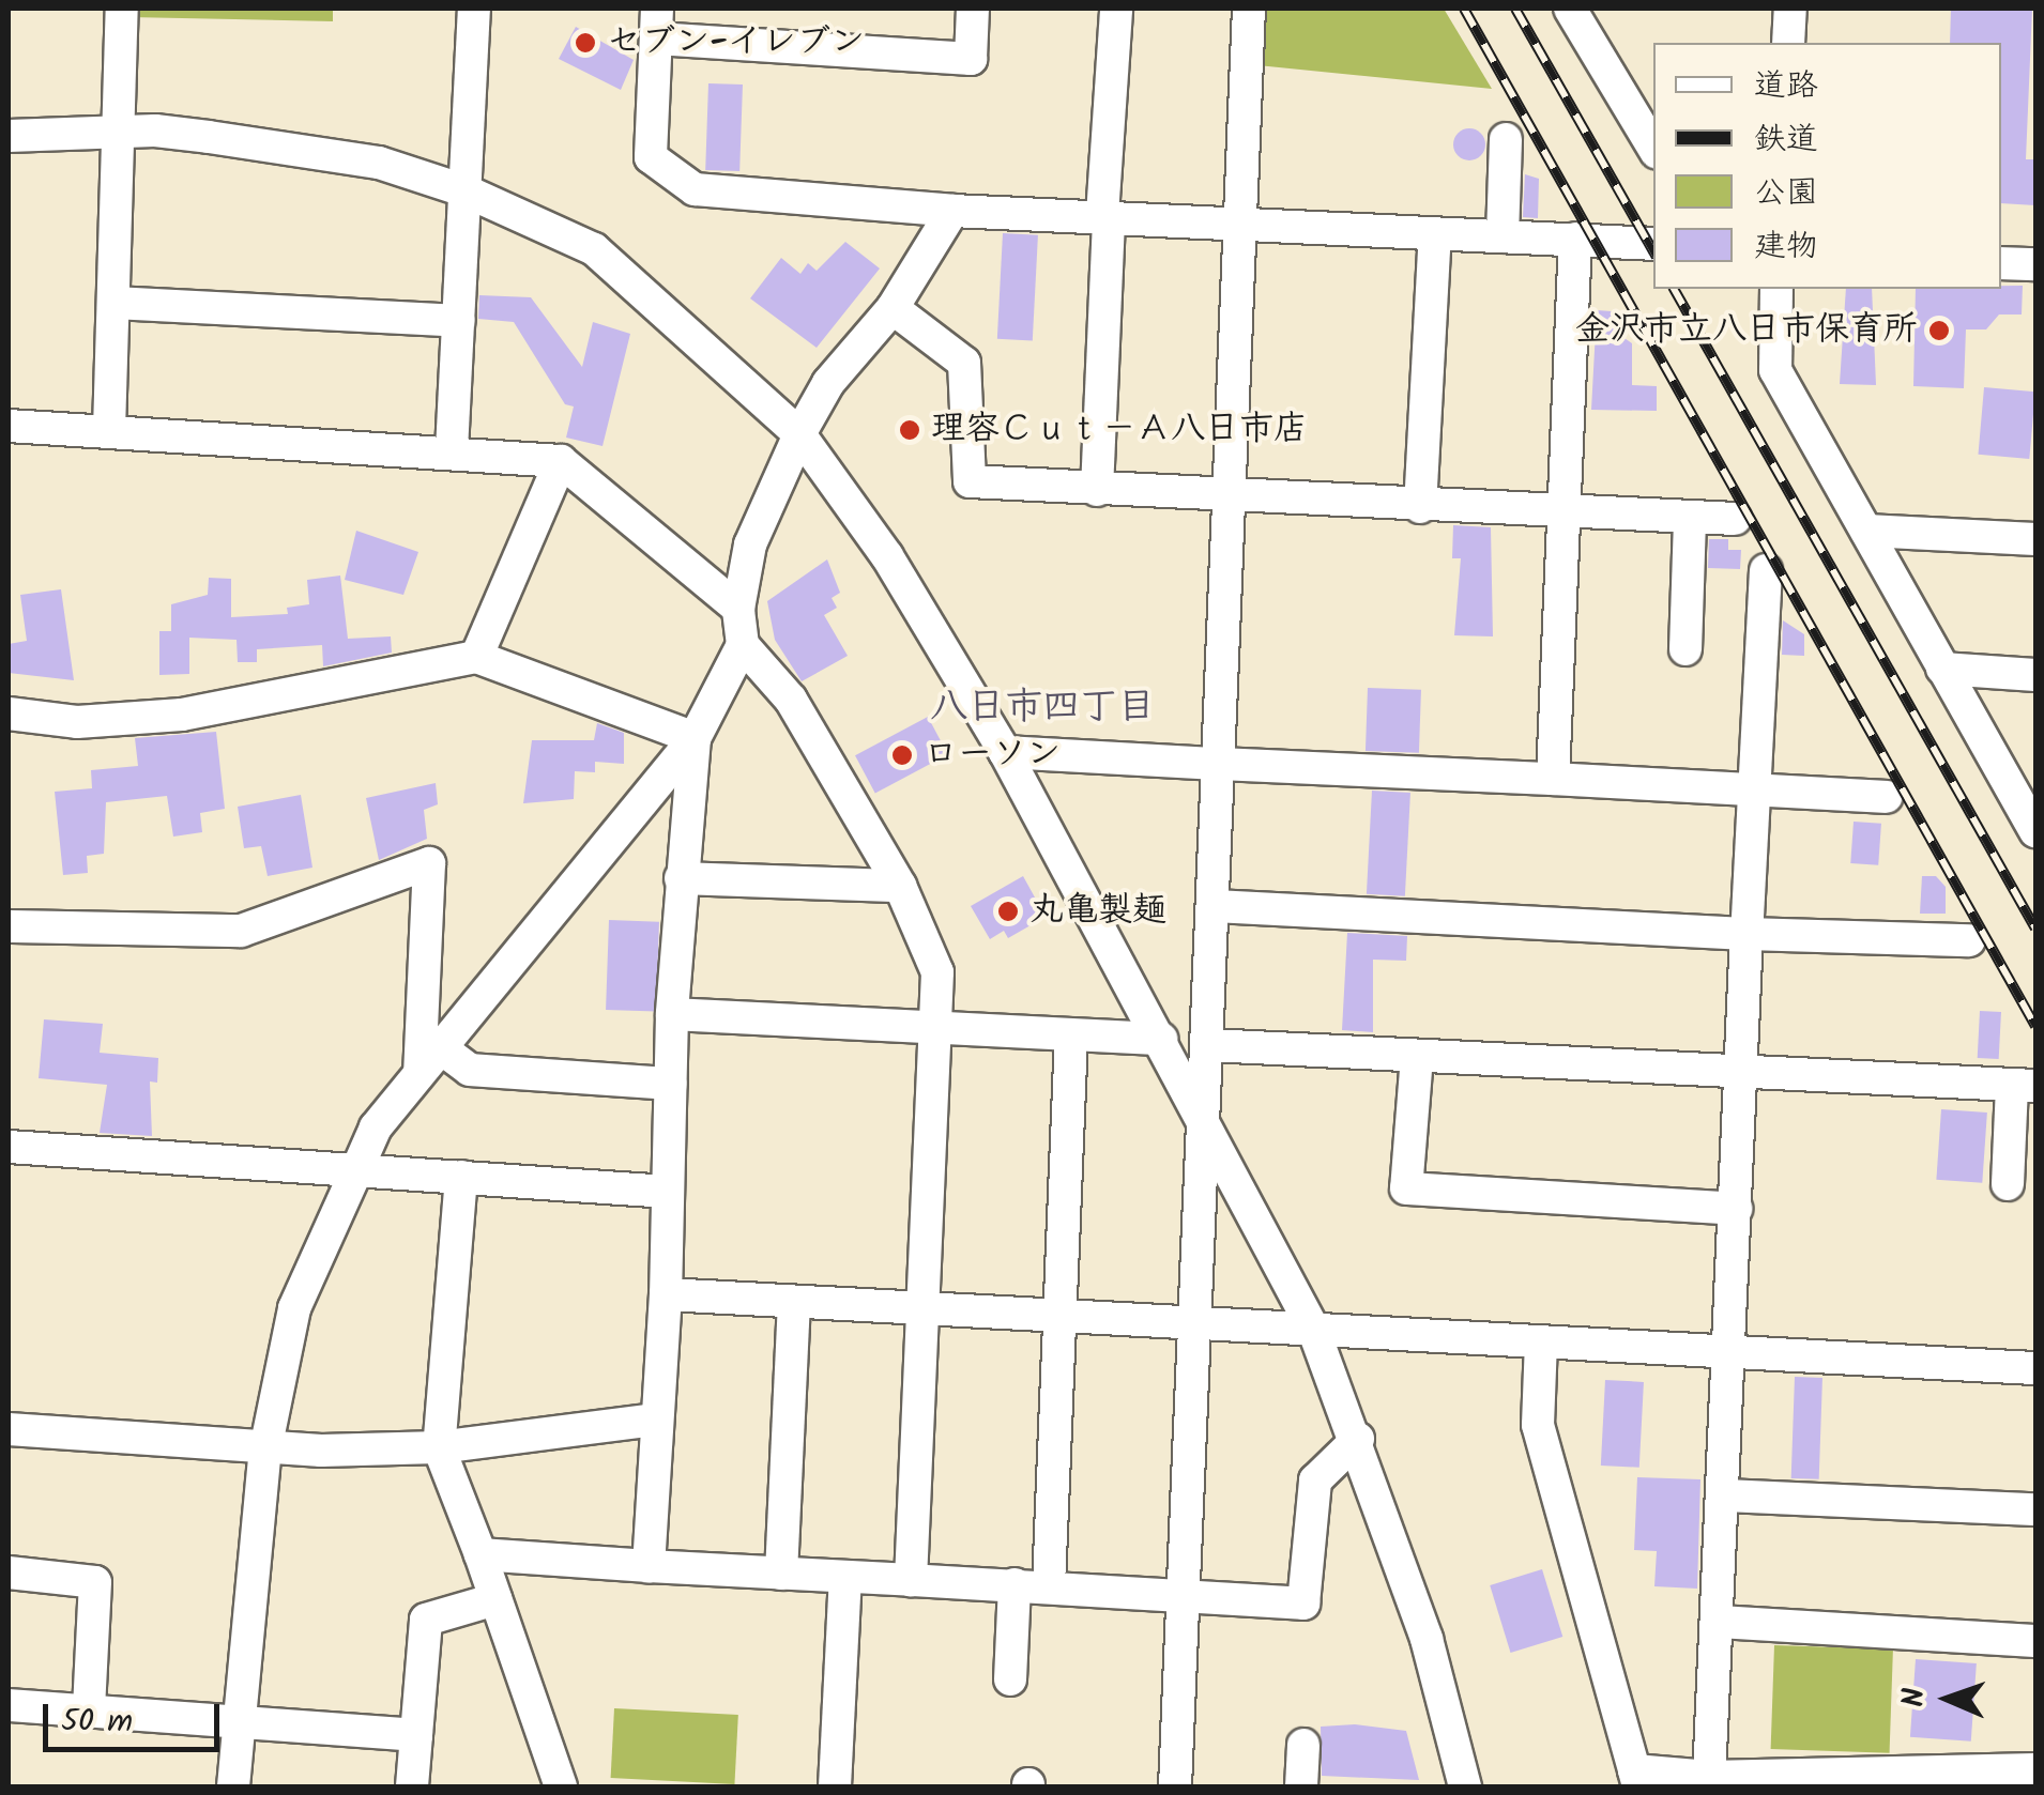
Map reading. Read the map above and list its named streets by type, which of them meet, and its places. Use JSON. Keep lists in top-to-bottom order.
{
  "districts": ["八日市四丁目"],
  "places": [
    "セブン-イレブン",
    "金沢市立八日市保育所",
    "理容Ｃｕｔ－Ａ八日市店",
    "ローソン",
    "丸亀製麺"
  ],
  "legend": [
    "道路",
    "鉄道",
    "公園",
    "建物"
  ],
  "scale_bar": "50 m",
  "north": "left"
}
